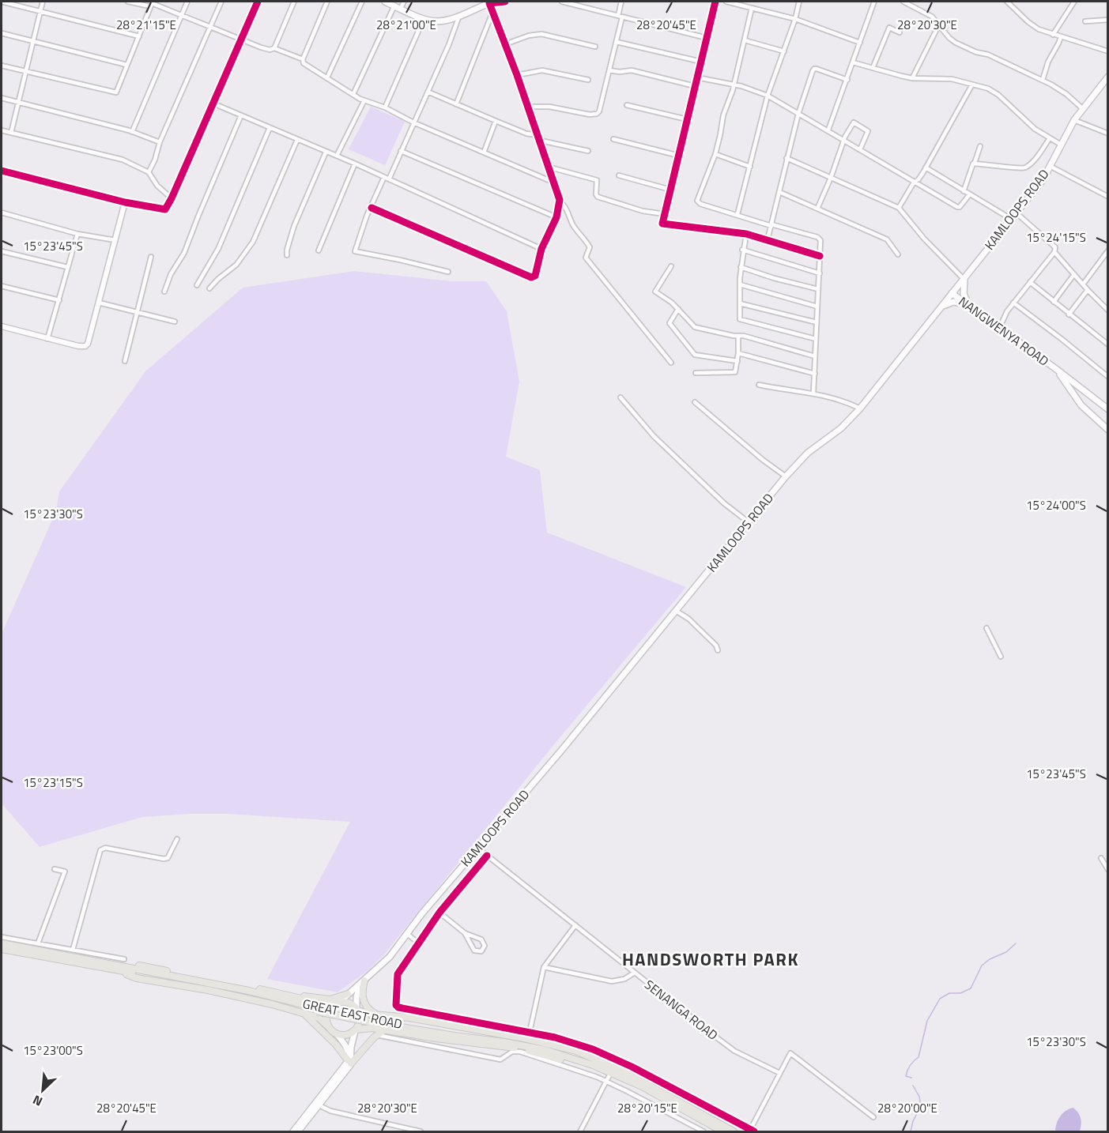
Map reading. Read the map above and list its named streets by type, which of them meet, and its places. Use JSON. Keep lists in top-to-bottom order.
{
  "streets": {
    "main road": ["KAMLOOPS ROAD", "NANGWENYA ROAD", "GREAT EAST ROAD"],
    "street": ["SENANGA ROAD"]
  },
  "crossings": [
    ["KAMLOOPS ROAD", "NANGWENYA ROAD"],
    ["KAMLOOPS ROAD", "SENANGA ROAD"],
    ["KAMLOOPS ROAD", "GREAT EAST ROAD"]
  ],
  "districts": ["HANDSWORTH PARK"],
  "north": "bottom left",
  "coordinates": [
    "28°21'15\"E",
    "28°21'00\"E",
    "28°20'45\"E",
    "28°20'30\"E",
    "15°24'15\"S",
    "15°23'45\"S",
    "15°24'00\"S",
    "15°23'30\"S",
    "15°23'15\"S",
    "15°23'00\"S",
    "28°20'15\"E",
    "28°20'00\"E"
  ]
}
